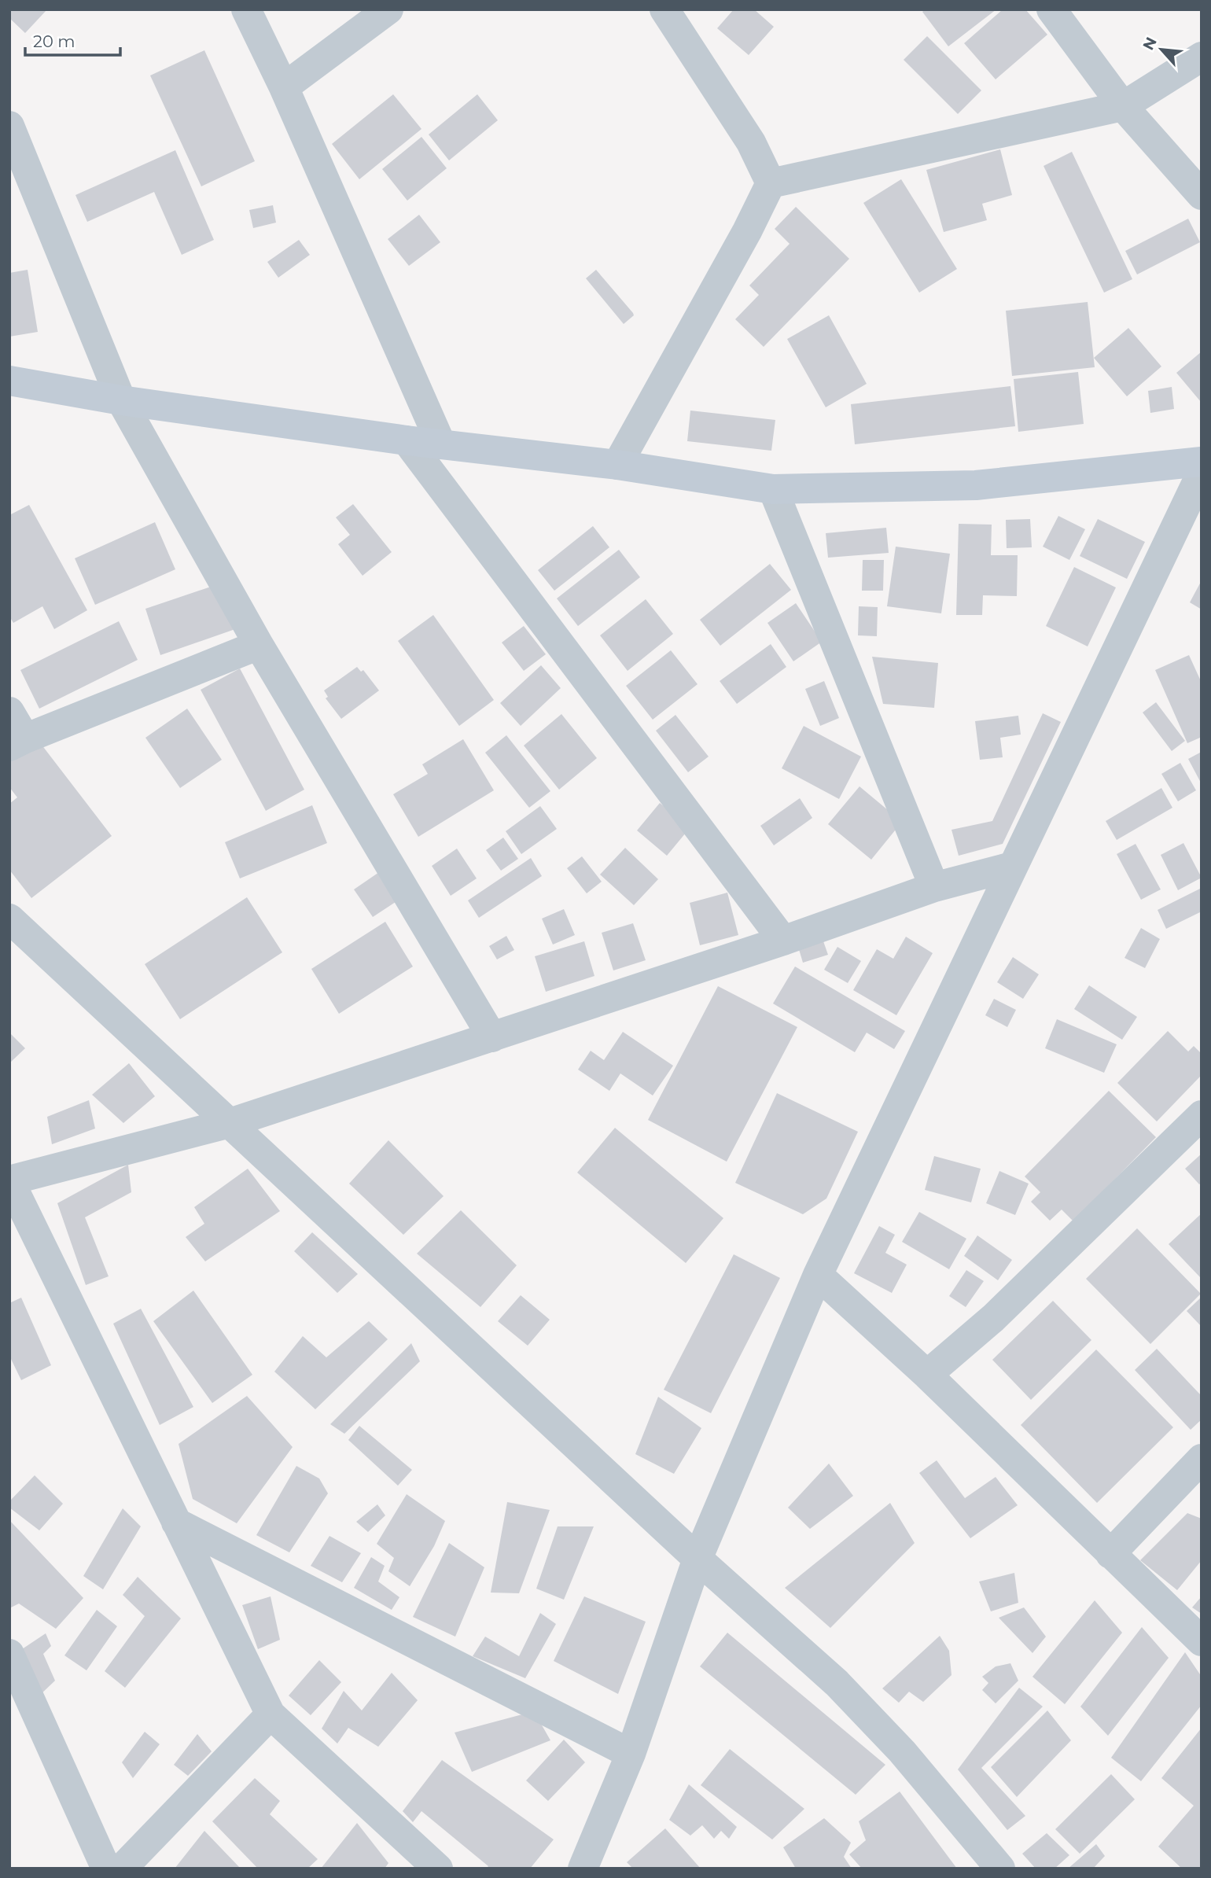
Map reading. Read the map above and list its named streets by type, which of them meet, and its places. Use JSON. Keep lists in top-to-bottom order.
{
  "scale_bar": "20 m",
  "north": "top left"
}
